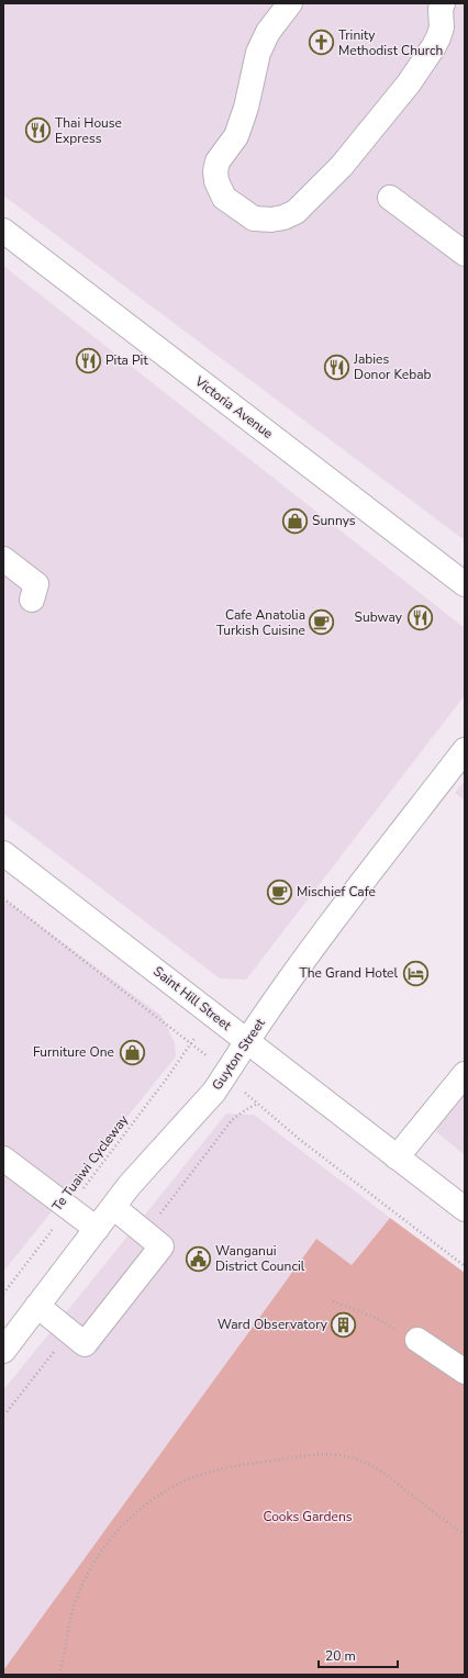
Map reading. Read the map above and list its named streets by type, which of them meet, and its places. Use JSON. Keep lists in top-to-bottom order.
{
  "streets": {
    "main road": ["Victoria Avenue", "Saint Hill Street", "Guyton Street"],
    "path": ["Te Tuaiwi Cycleway"]
  },
  "crossings": [
    ["Saint Hill Street", "Guyton Street"]
  ],
  "parks": ["Cooks Gardens"],
  "places": {
    "church": ["Trinity Methodist Church"],
    "restaurant": [
      "Thai House Express",
      "Pita Pit",
      "Jabies Donor Kebab",
      "Subway"
    ],
    "shop": ["Sunnys", "Furniture One"],
    "cafe": ["Cafe Anatolia Turkish Cuisine", "Mischief Cafe"],
    "hotel": ["The Grand Hotel"],
    "public building": ["Wanganui District Council"],
    "building": ["Ward Observatory"]
  },
  "scale_bar": "20 m"
}
